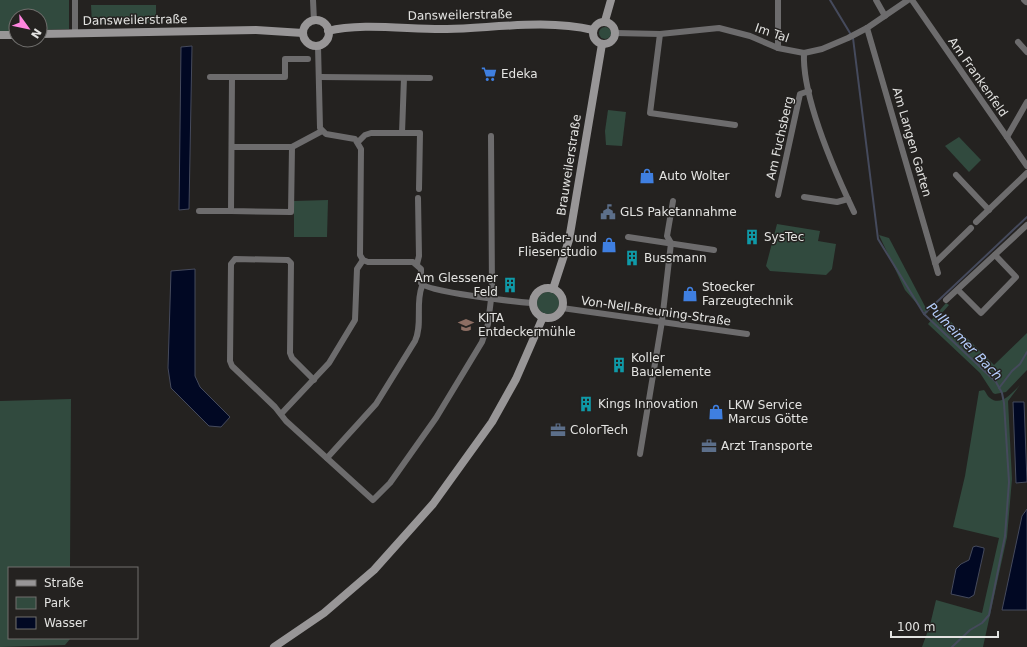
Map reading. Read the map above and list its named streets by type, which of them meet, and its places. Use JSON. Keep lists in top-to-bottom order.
{
  "streets": {
    "main road": ["Dansweilerstraße", "Brauweilerstraße"],
    "street": [
      "Im Tal",
      "Am Frankenfeld",
      "Am Fuchsberg",
      "Am Langen Garten",
      "Von-Nell-Breuning-Straße"
    ]
  },
  "crossings": [
    ["Dansweilerstraße", "Im Tal"],
    ["Dansweilerstraße", "Brauweilerstraße"],
    ["Im Tal", "Am Langen Garten"],
    ["Im Tal", "Brauweilerstraße"],
    ["Brauweilerstraße", "Von-Nell-Breuning-Straße"]
  ],
  "water": ["Pulheimer Bach"],
  "places": {
    "supermarket": ["Edeka"],
    "shop": [
      "Auto Wolter",
      "Bäder- und Fliesenstudio",
      "Stoecker Farzeugtechnik",
      "LKW Service Marcus Götte"
    ],
    "public building": ["GLS Paketannahme"],
    "building": [
      "SysTec",
      "Bussmann",
      "Am Glessener Feld",
      "Koller Bauelemente",
      "Kings Innovation"
    ],
    "school or university": ["KITA Entdeckermühle"],
    "office": ["ColorTech", "Arzt Transporte"]
  },
  "legend": ["Straße", "Park", "Wasser"],
  "scale_bar": "100 m",
  "north": "bottom right"
}
